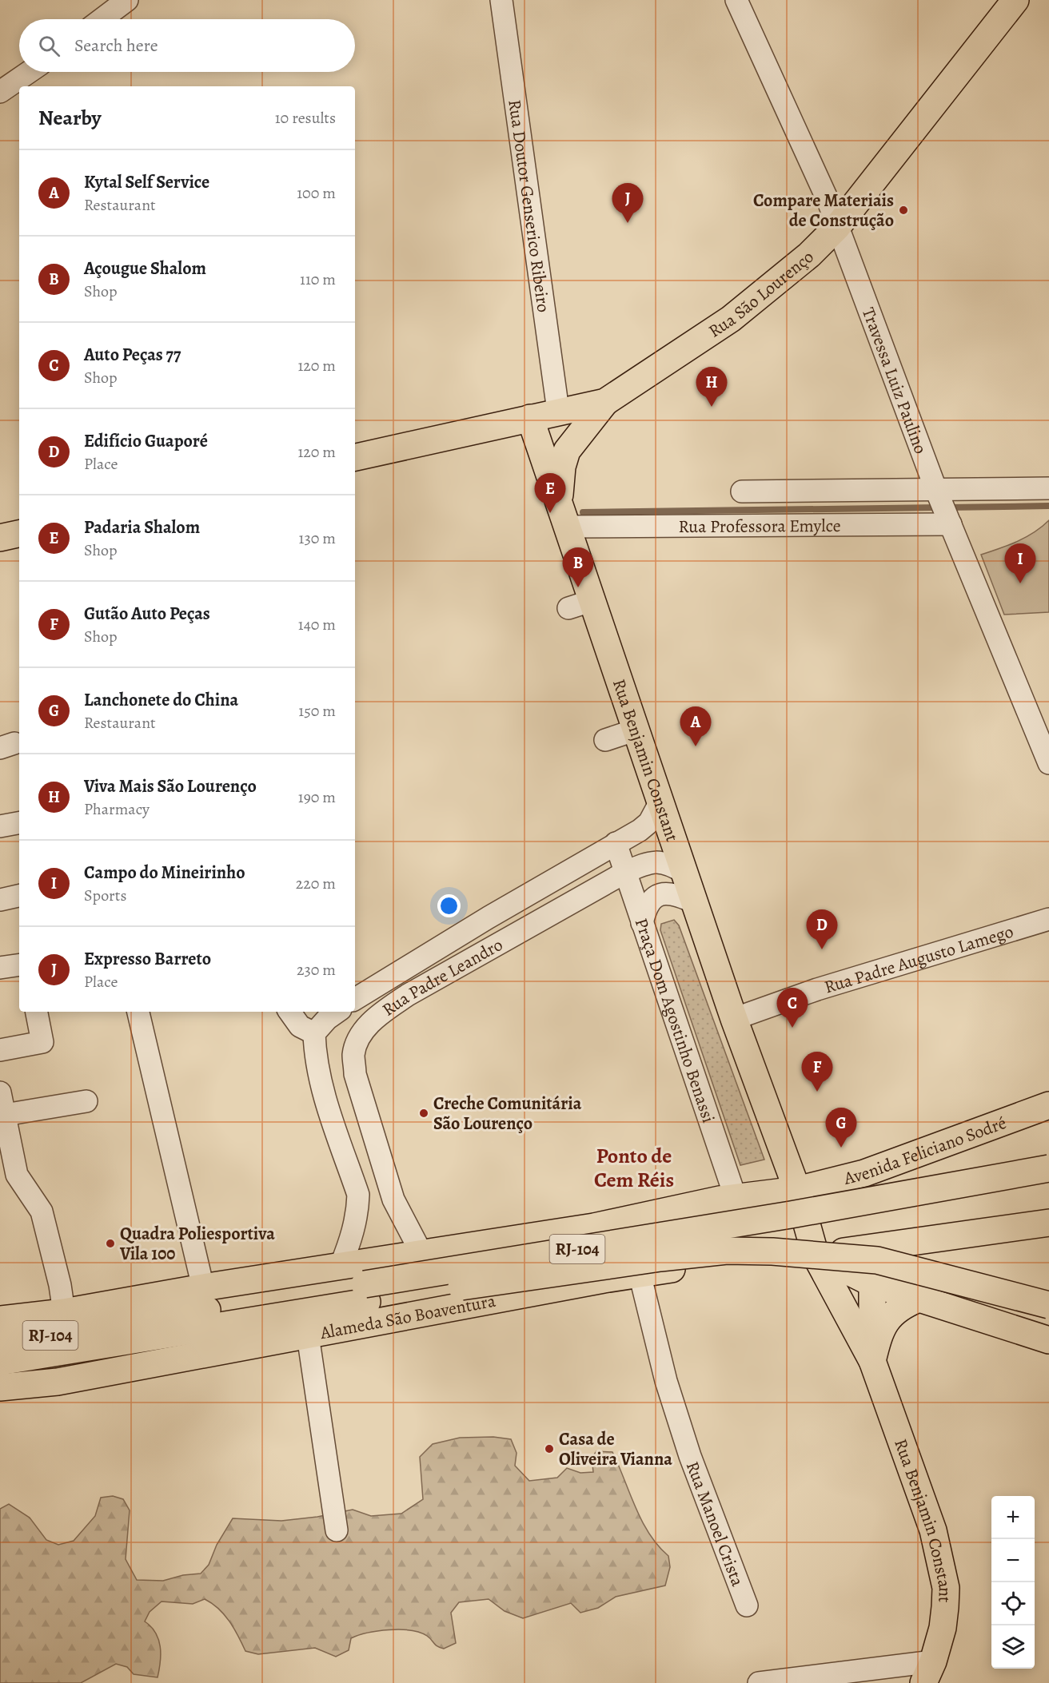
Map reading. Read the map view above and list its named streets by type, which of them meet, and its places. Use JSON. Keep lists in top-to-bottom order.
{
  "streets": {
    "main road": [
      "Rua São Lourenço",
      "Rua Benjamin Constant",
      "Avenida Feliciano Sodré",
      "RJ-104",
      "Alameda São Boaventura"
    ],
    "street": [
      "Rua Doutor Genserico Ribeiro",
      "Travessa Luiz Paulino",
      "Rua Professora Emylce",
      "Rua Padre Augusto Lamego",
      "Rua Padre Leandro",
      "Praça Dom Agostinho Benassi",
      "Rua Manoel Crista"
    ]
  },
  "crossings": [
    ["Rua Doutor Genserico Ribeiro", "Rua São Lourenço"],
    ["Rua São Lourenço", "Travessa Luiz Paulino"],
    ["Rua São Lourenço", "Rua Benjamin Constant"],
    ["Travessa Luiz Paulino", "Rua Professora Emylce"],
    ["Rua Professora Emylce", "Rua Benjamin Constant"],
    ["Rua Benjamin Constant", "Rua Padre Augusto Lamego"],
    ["Rua Benjamin Constant", "Rua Padre Leandro"],
    ["Rua Benjamin Constant", "Avenida Feliciano Sodré"],
    ["Rua Benjamin Constant", "Alameda São Boaventura"],
    ["Rua Padre Leandro", "Praça Dom Agostinho Benassi"],
    ["Alameda São Boaventura", "Rua Manoel Crista"]
  ],
  "districts": ["Ponto de Cem Réis"],
  "places": [
    "Compare Materiais de Construção",
    "Creche Comunitária São Lourenço",
    "Quadra Poliesportiva Vila 100",
    "Casa de Oliveira Vianna"
  ],
  "page": {
    "search": "Search here",
    "heading": ["Nearby", "10 results"],
    "list": [
      {
        "mark": "A",
        "name": "Kytal Self Service",
        "note": "Restaurant",
        "value": "100 m"
      },
      {
        "mark": "B",
        "name": "Açougue Shalom",
        "note": "Shop",
        "value": "110 m"
      },
      {
        "mark": "C",
        "name": "Auto Peças 77",
        "note": "Shop",
        "value": "120 m"
      },
      {
        "mark": "D",
        "name": "Edifício Guaporé",
        "note": "Place",
        "value": "120 m"
      },
      {
        "mark": "E",
        "name": "Padaria Shalom",
        "note": "Shop",
        "value": "130 m"
      },
      {
        "mark": "F",
        "name": "Gutão Auto Peças",
        "note": "Shop",
        "value": "140 m"
      },
      {
        "mark": "G",
        "name": "Lanchonete do China",
        "note": "Restaurant",
        "value": "150 m"
      },
      {
        "mark": "H",
        "name": "Viva Mais São Lourenço",
        "note": "Pharmacy",
        "value": "190 m"
      },
      {
        "mark": "I",
        "name": "Campo do Mineirinho",
        "note": "Sports",
        "value": "220 m"
      },
      {
        "mark": "J",
        "name": "Expresso Barreto",
        "note": "Place",
        "value": "230 m"
      }
    ],
    "pins": [
      "J",
      "H",
      "E",
      "I",
      "B",
      "A",
      "D",
      "C",
      "F",
      "G"
    ],
    "map_buttons": ["+", "−"]
  }
}
